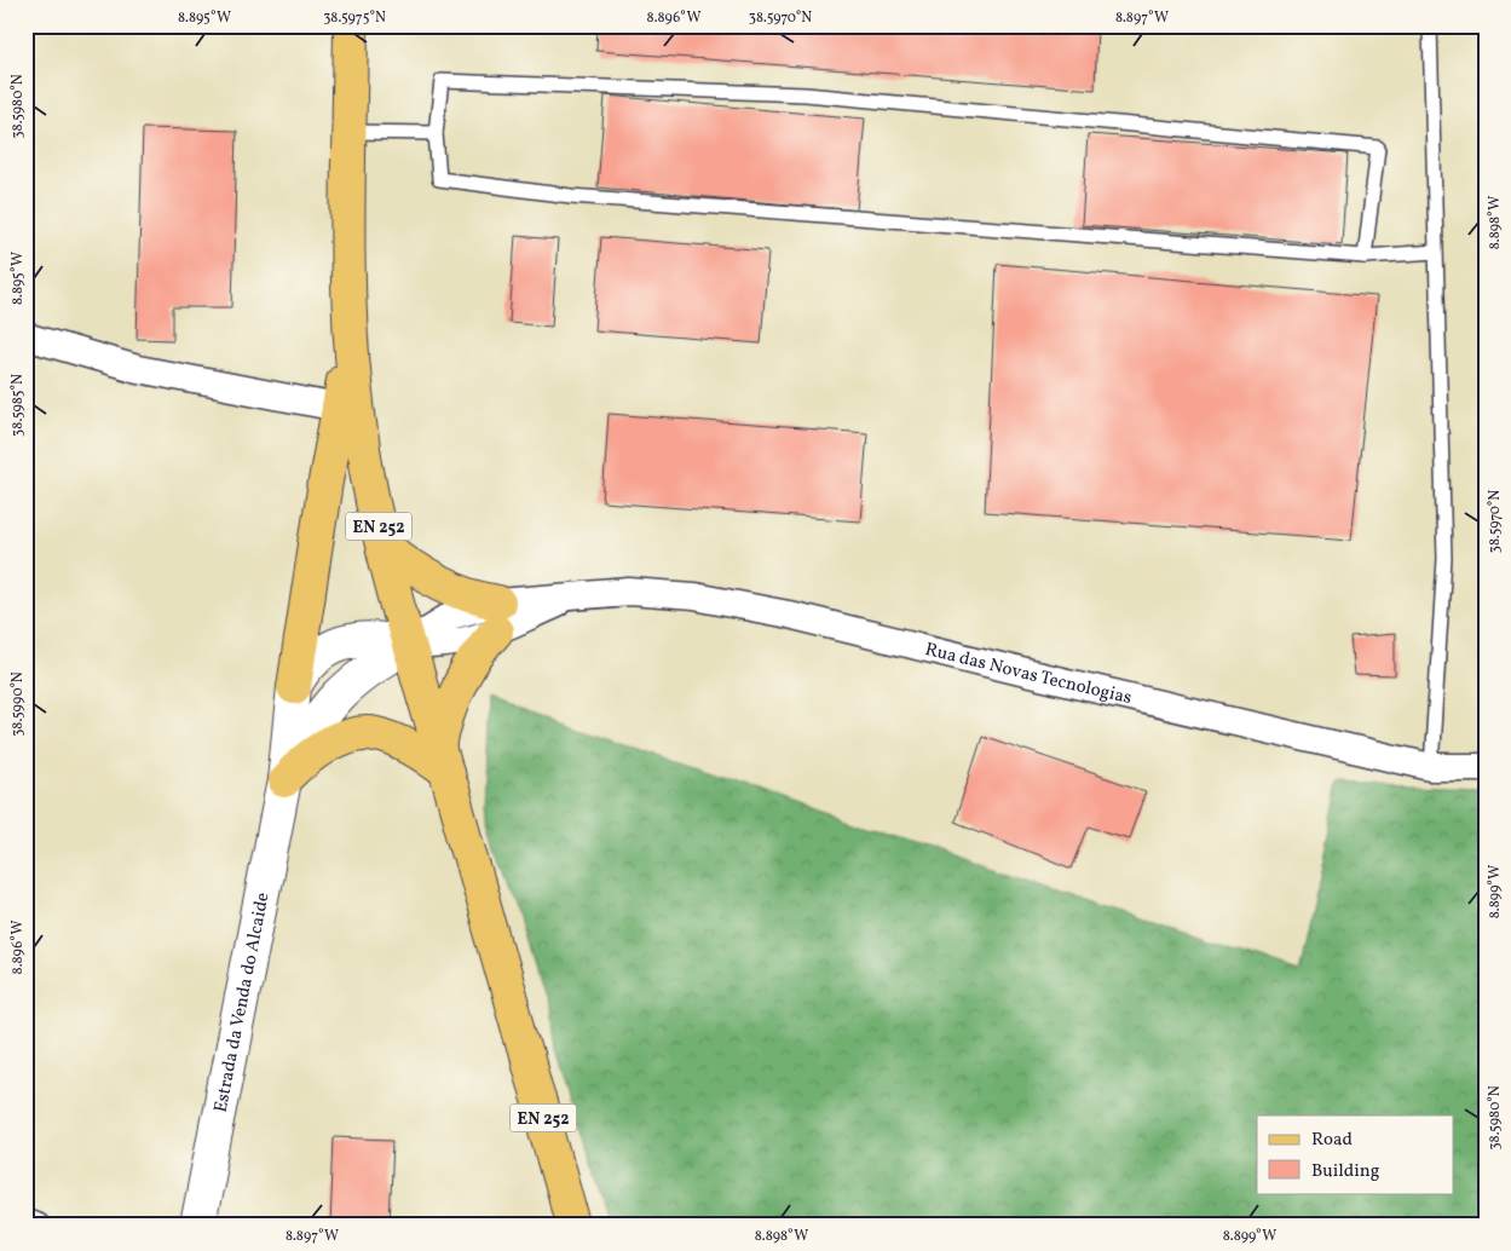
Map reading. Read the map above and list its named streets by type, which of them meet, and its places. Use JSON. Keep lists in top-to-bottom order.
{
  "streets": {
    "main road": ["EN 252"],
    "street": ["Rua das Novas Tecnologias", "Estrada da Venda do Alcaide"]
  },
  "crossings": [
    ["EN 252", "Rua das Novas Tecnologias"]
  ],
  "legend": ["Road", "Building"],
  "coordinates": [
    "8.895°W",
    "38.5975°N",
    "8.896°W",
    "38.5970°N",
    "8.897°W",
    "38.5980°N",
    "8.898°W",
    "38.5985°N",
    "38.5990°N",
    "8.899°W"
  ]
}
